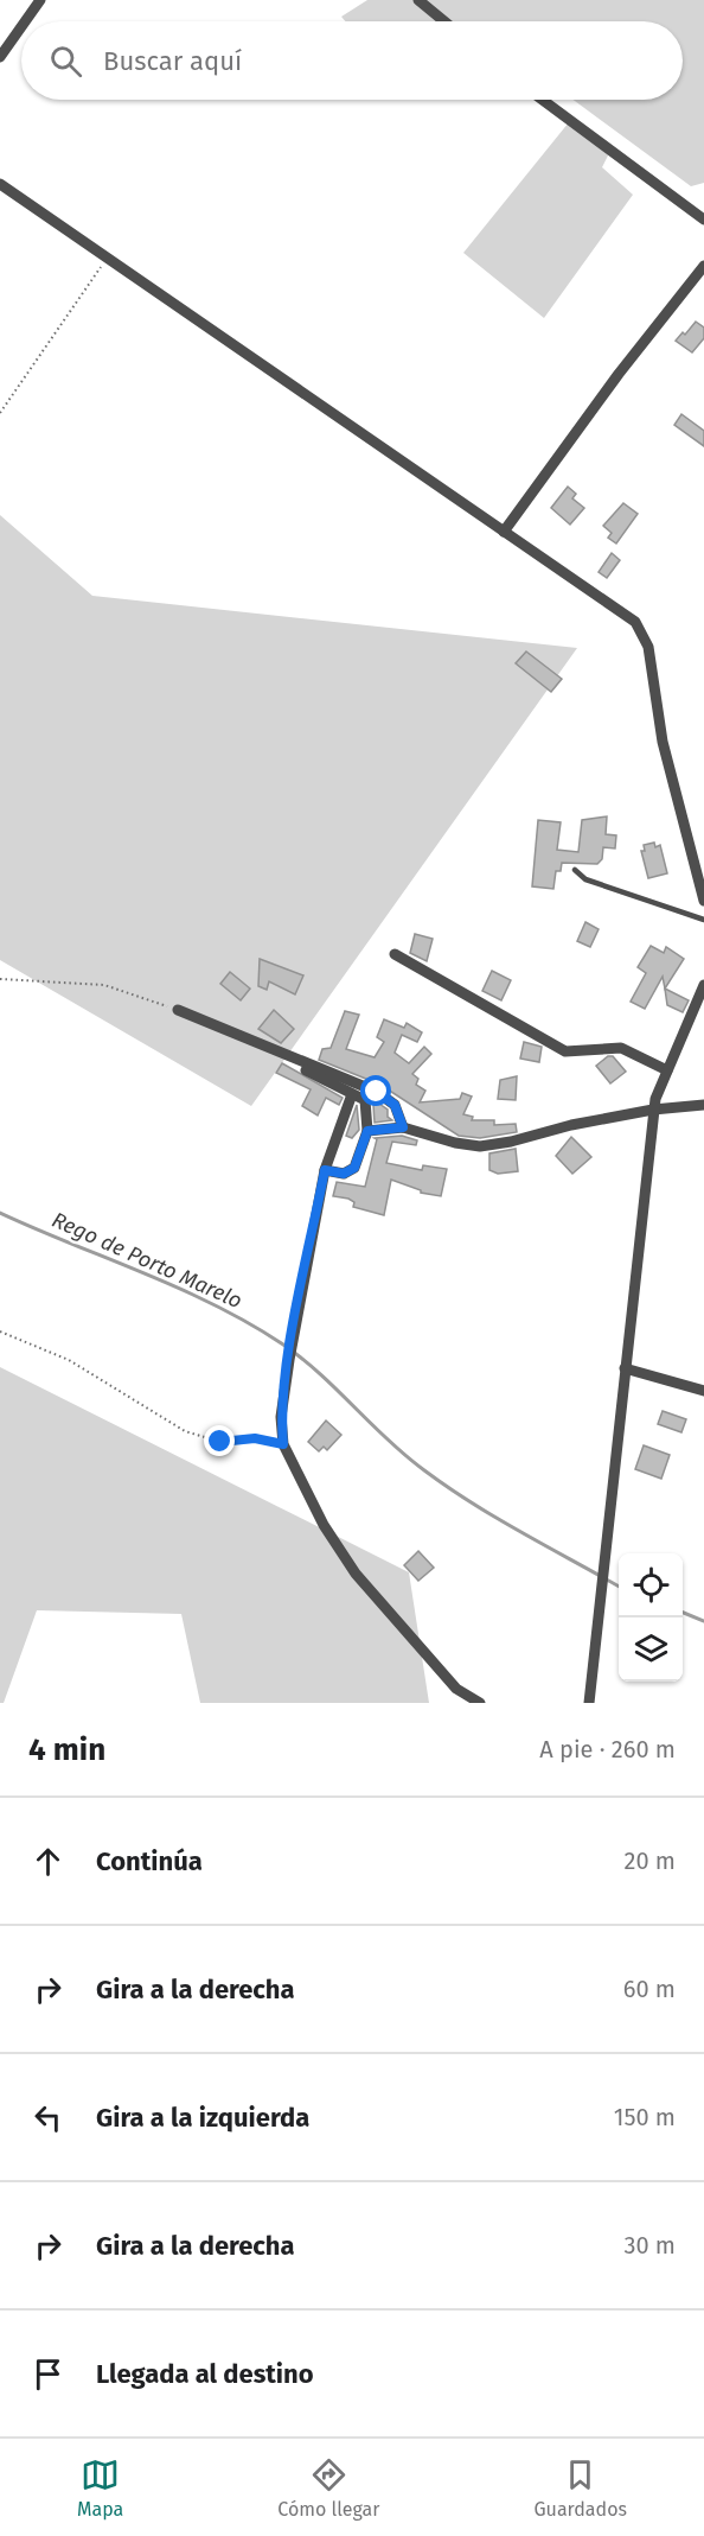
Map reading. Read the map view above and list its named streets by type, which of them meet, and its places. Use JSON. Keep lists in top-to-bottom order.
{
  "water": ["Rego de Porto Marelo"],
  "page": {
    "search": "Buscar aquí",
    "heading": ["4 min", "A pie · 260 m"],
    "list": [
      ["Continúa", "20 m"],
      ["Gira a la derecha", "60 m"],
      ["Gira a la izquierda", "150 m"],
      ["Gira a la derecha", "30 m"],
      "Llegada al destino"
    ],
    "nav": ["Mapa", "Cómo llegar", "Guardados"]
  }
}
